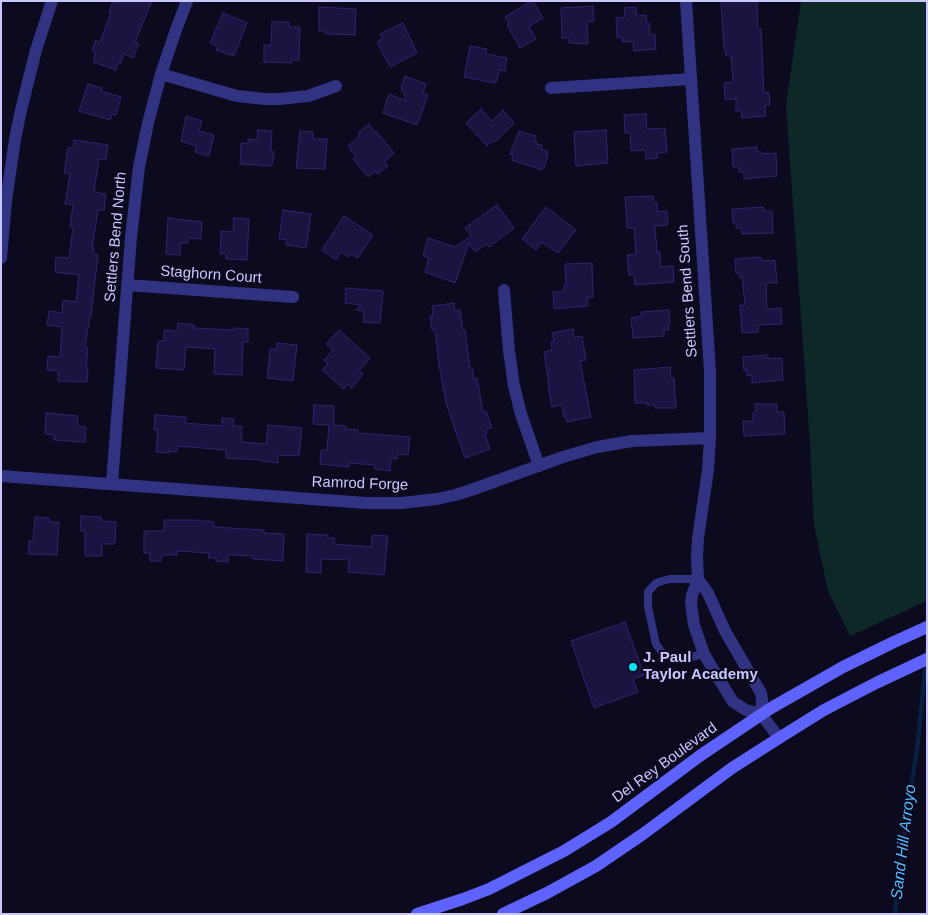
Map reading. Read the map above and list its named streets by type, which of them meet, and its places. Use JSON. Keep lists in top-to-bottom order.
{
  "streets": {
    "main road": ["Del Rey Boulevard"],
    "street": [
      "Settlers Bend North",
      "Staghorn Court",
      "Settlers Bend South",
      "Ramrod Forge"
    ]
  },
  "crossings": [
    ["Settlers Bend North", "Staghorn Court"],
    ["Settlers Bend North", "Ramrod Forge"],
    ["Settlers Bend South", "Ramrod Forge"],
    ["Settlers Bend South", "Del Rey Boulevard"]
  ],
  "water": ["Sand Hill Arroyo"],
  "places": ["J. Paul Taylor Academy"]
}
